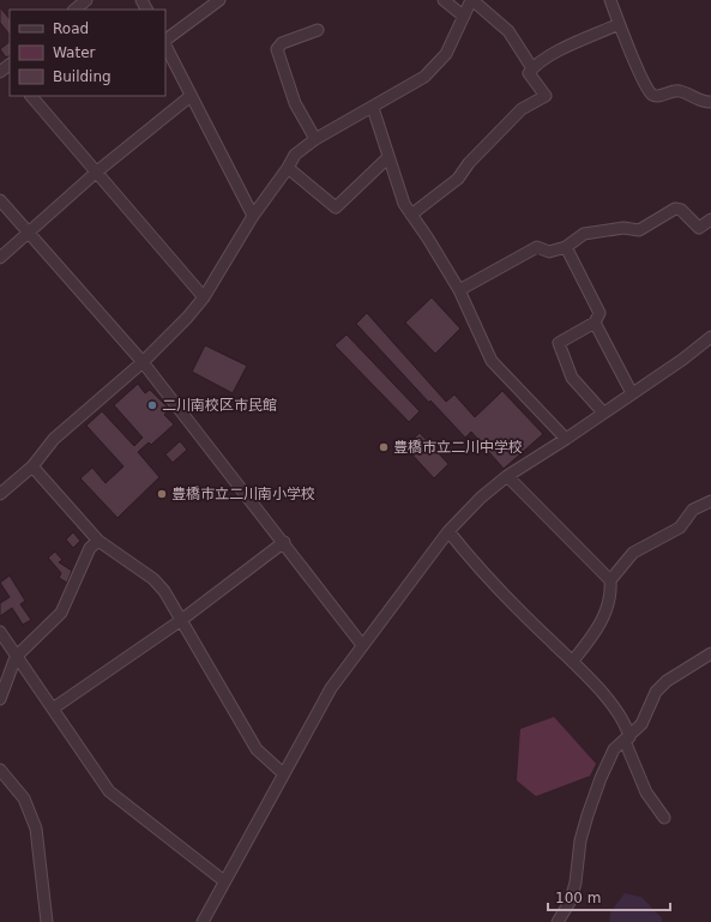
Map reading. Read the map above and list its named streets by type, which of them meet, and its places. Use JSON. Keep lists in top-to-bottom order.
{
  "places": ["二川南校区市民館", "豊橋市立二川中学校", "豊橋市立二川南小学校"],
  "legend": ["Road", "Water", "Building"],
  "scale_bar": "100 m"
}
